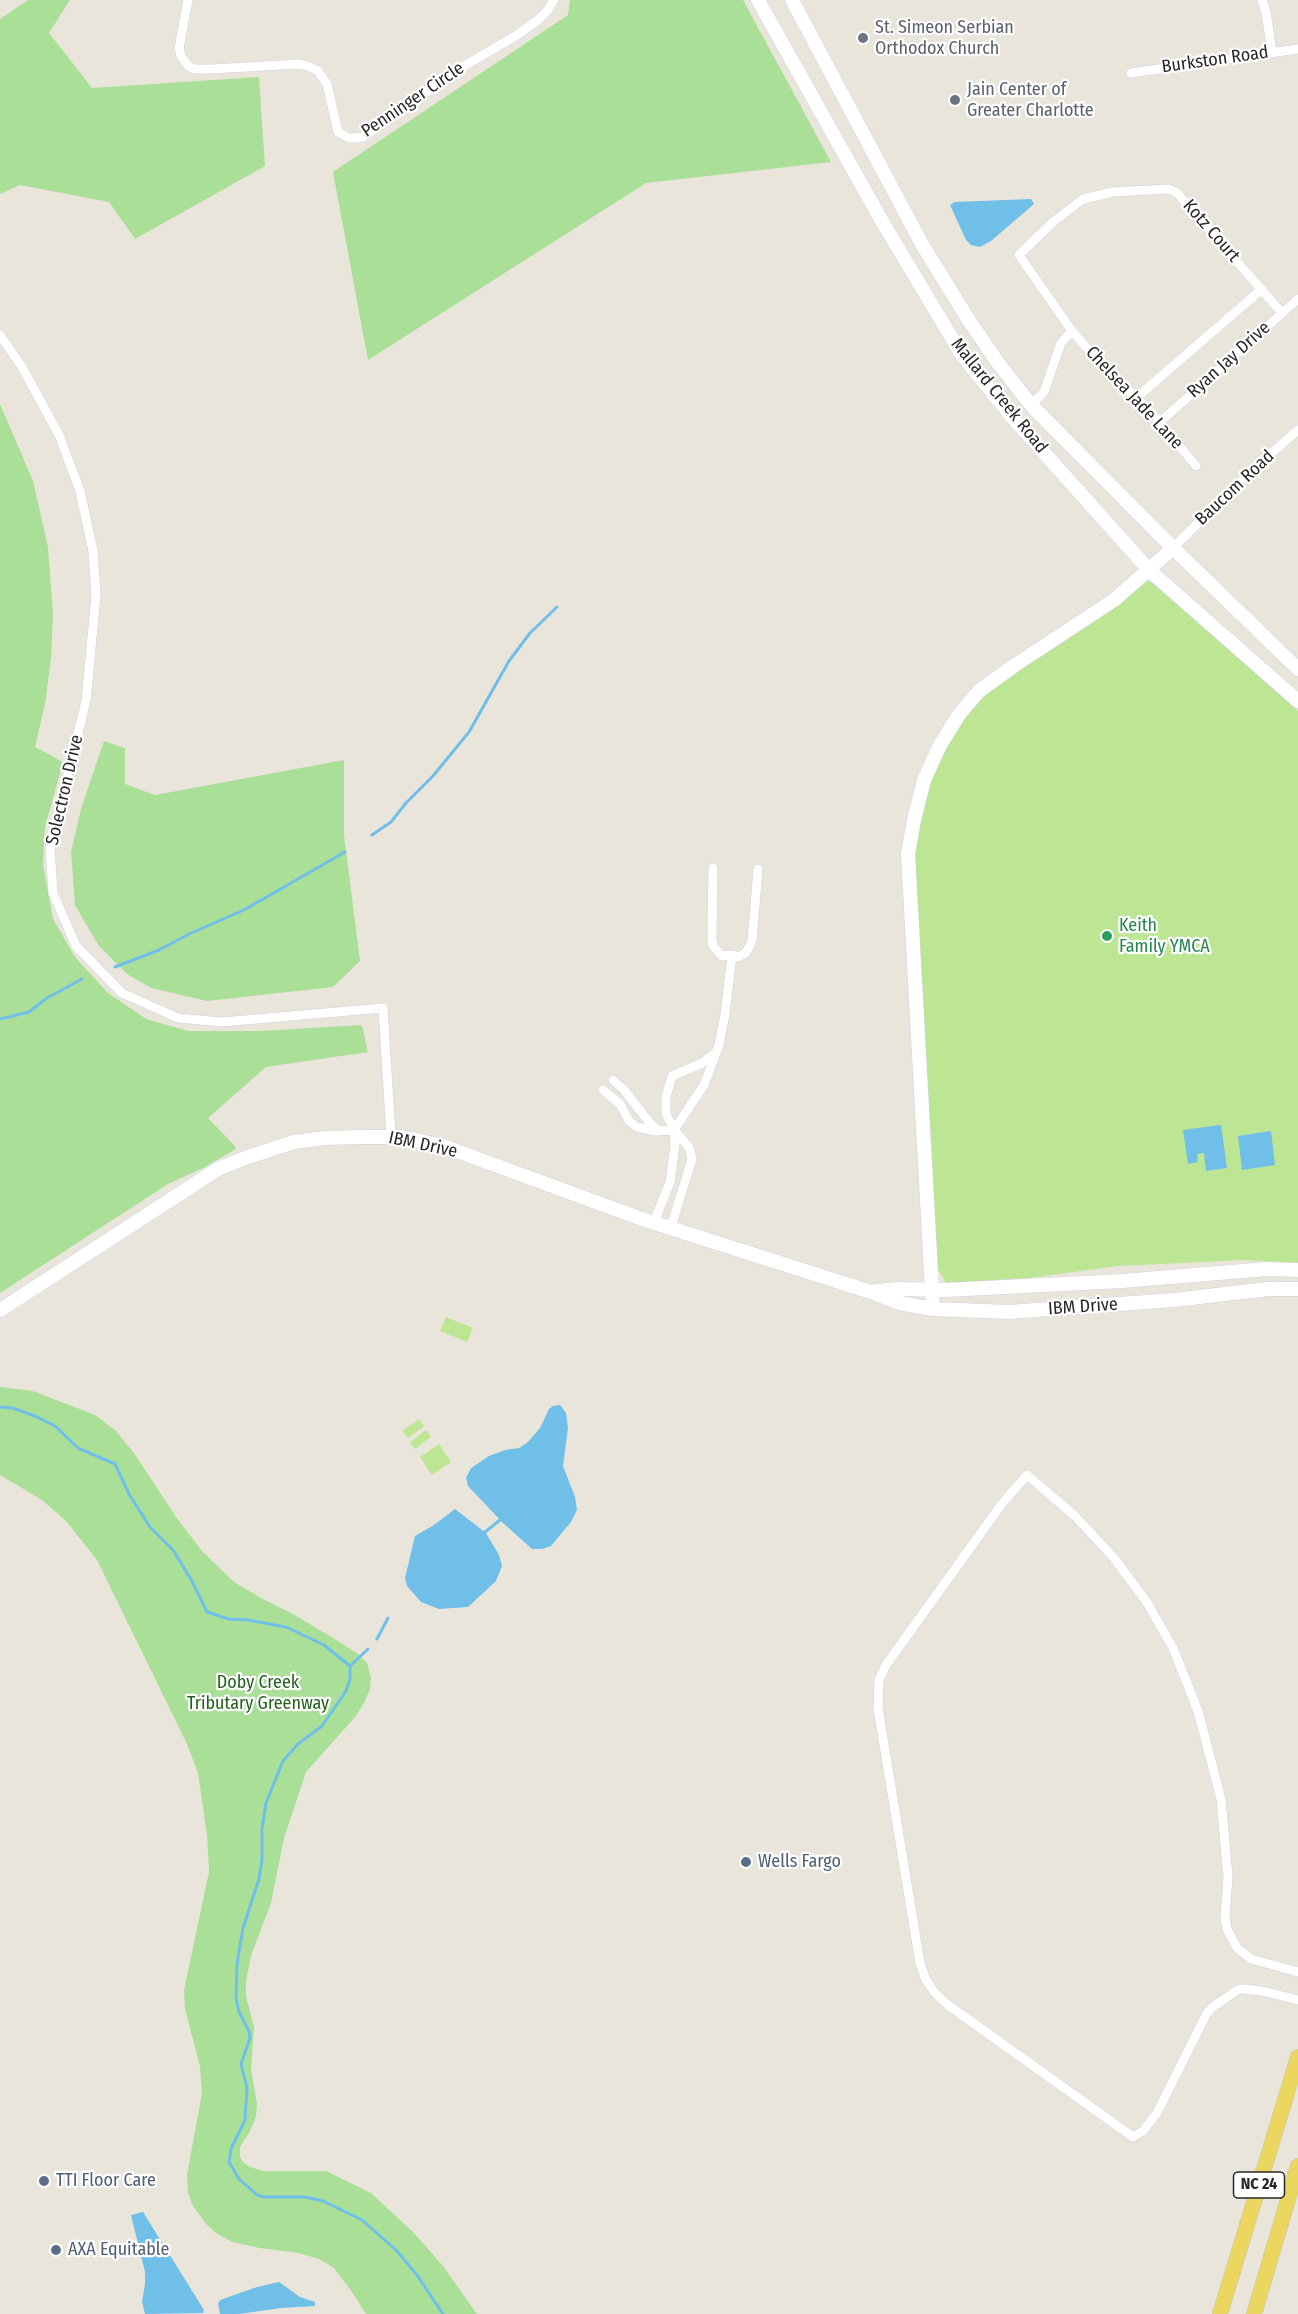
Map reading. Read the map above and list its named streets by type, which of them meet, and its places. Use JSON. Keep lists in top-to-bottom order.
{
  "streets": {
    "main road": ["NC 24"],
    "street": [
      "Burkston Road",
      "Penninger Circle",
      "Kotz Court",
      "Ryan Jay Drive",
      "Mallard Creek Road",
      "Chelsea Jade Lane",
      "Baucom Road",
      "Solectron Drive",
      "IBM Drive"
    ]
  },
  "crossings": [
    ["Kotz Court", "Ryan Jay Drive"],
    ["Kotz Court", "Chelsea Jade Lane"],
    ["Ryan Jay Drive", "Chelsea Jade Lane"],
    ["Mallard Creek Road", "Baucom Road"],
    ["Solectron Drive", "IBM Drive"]
  ],
  "parks": ["Doby Creek Tributary Greenway"],
  "places": [
    "St. Simeon Serbian Orthodox Church",
    "Jain Center of Greater Charlotte",
    "Keith Family YMCA",
    "Wells Fargo",
    "TTI Floor Care",
    "AXA Equitable"
  ]
}
